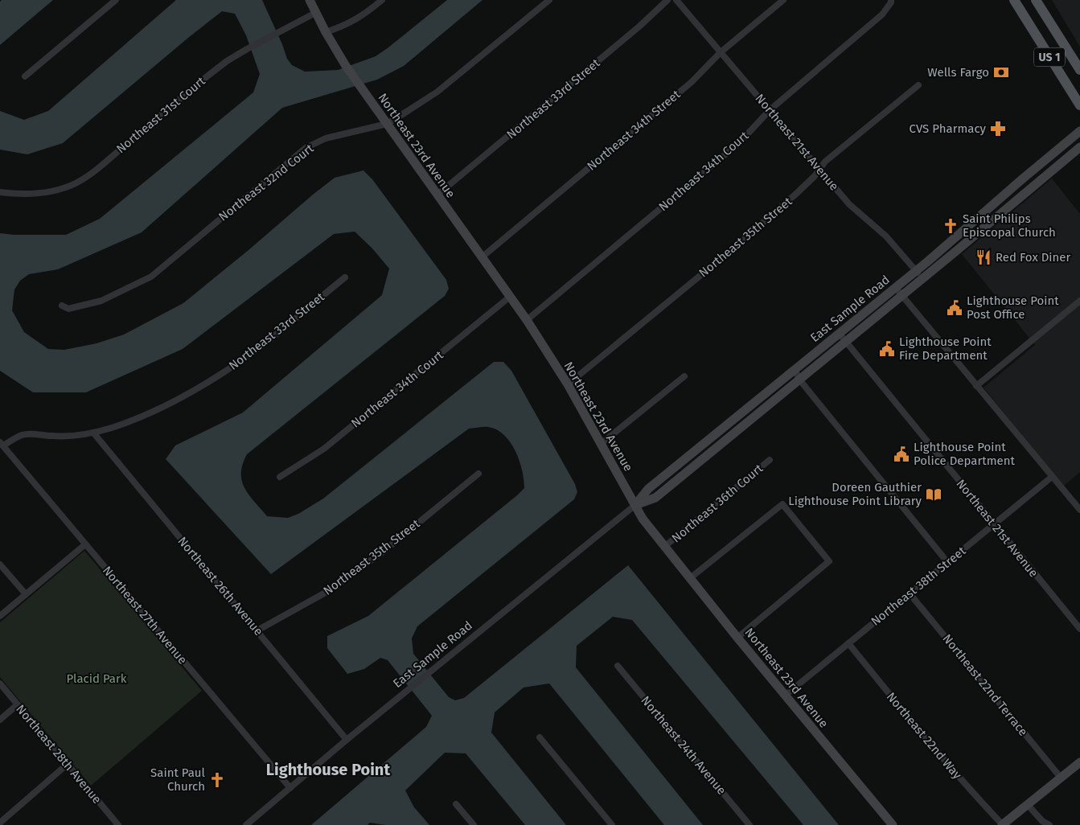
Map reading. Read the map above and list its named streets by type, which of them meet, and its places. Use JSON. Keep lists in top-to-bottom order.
{
  "streets": {
    "main road": ["US 1"],
    "street": [
      "Northeast 33rd Street",
      "Northeast 31st Court",
      "Northeast 34th Street",
      "Northeast 21st Avenue",
      "Northeast 23rd Avenue",
      "Northeast 34th Court",
      "Northeast 32nd Court",
      "Northeast 35th Street",
      "East Sample Road",
      "Northeast 36th Court",
      "Northeast 26th Avenue",
      "Northeast 38th Street",
      "Northeast 27th Avenue",
      "Northeast 22nd Terrace",
      "Northeast 22nd Way",
      "Northeast 24th Avenue",
      "Northeast 28th Avenue"
    ]
  },
  "crossings": [
    ["Northeast 33rd Street", "Northeast 23rd Avenue"],
    ["Northeast 33rd Street", "Northeast 26th Avenue"],
    ["Northeast 33rd Street", "Northeast 27th Avenue"],
    ["Northeast 31st Court", "Northeast 23rd Avenue"],
    ["Northeast 34th Street", "Northeast 21st Avenue"],
    ["Northeast 34th Street", "Northeast 23rd Avenue"],
    ["Northeast 21st Avenue", "Northeast 34th Court"],
    ["Northeast 21st Avenue", "Northeast 35th Street"],
    ["Northeast 21st Avenue", "East Sample Road"],
    ["Northeast 21st Avenue", "Northeast 38th Street"],
    ["Northeast 23rd Avenue", "Northeast 34th Court"],
    ["Northeast 23rd Avenue", "Northeast 32nd Court"],
    ["Northeast 23rd Avenue", "Northeast 35th Street"],
    ["Northeast 23rd Avenue", "East Sample Road"],
    ["Northeast 23rd Avenue", "Northeast 36th Court"],
    ["Northeast 23rd Avenue", "Northeast 38th Street"],
    ["Northeast 35th Street", "Northeast 26th Avenue"],
    ["East Sample Road", "Northeast 26th Avenue"],
    ["East Sample Road", "Northeast 27th Avenue"],
    ["Northeast 38th Street", "Northeast 22nd Terrace"],
    ["Northeast 38th Street", "Northeast 22nd Way"]
  ],
  "districts": ["Lighthouse Point"],
  "parks": ["Placid Park"],
  "places": {
    "bank": ["Wells Fargo"],
    "pharmacy": ["CVS Pharmacy"],
    "church": ["Saint Philips Episcopal Church", "Saint Paul Church"],
    "restaurant": ["Red Fox Diner"],
    "public building": ["Lighthouse Point Post Office", "Lighthouse Point Fire Department", "Lighthouse Point Police Department"],
    "library": ["Doreen Gauthier Lighthouse Point Library"]
  }
}
